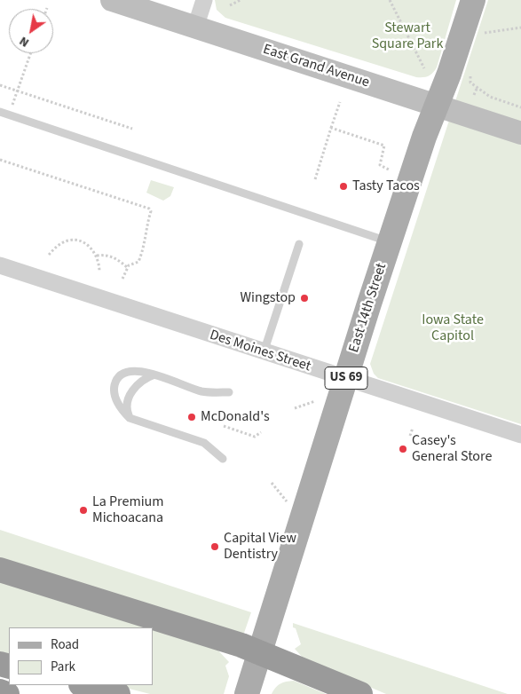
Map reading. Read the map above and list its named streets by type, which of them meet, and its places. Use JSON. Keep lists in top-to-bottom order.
{
  "streets": {
    "main road": ["East Grand Avenue", "East 14th Street", "US 69"],
    "street": ["Des Moines Street"]
  },
  "crossings": [
    ["East Grand Avenue", "East 14th Street"],
    ["East 14th Street", "Des Moines Street"]
  ],
  "parks": ["Stewart Square Park", "Iowa State Capitol"],
  "places": [
    "Tasty Tacos",
    "Wingstop",
    "McDonald's",
    "Casey's General Store",
    "La Premium Michoacana",
    "Capital View Dentistry"
  ],
  "legend": ["Road", "Park"],
  "north": "bottom left"
}
